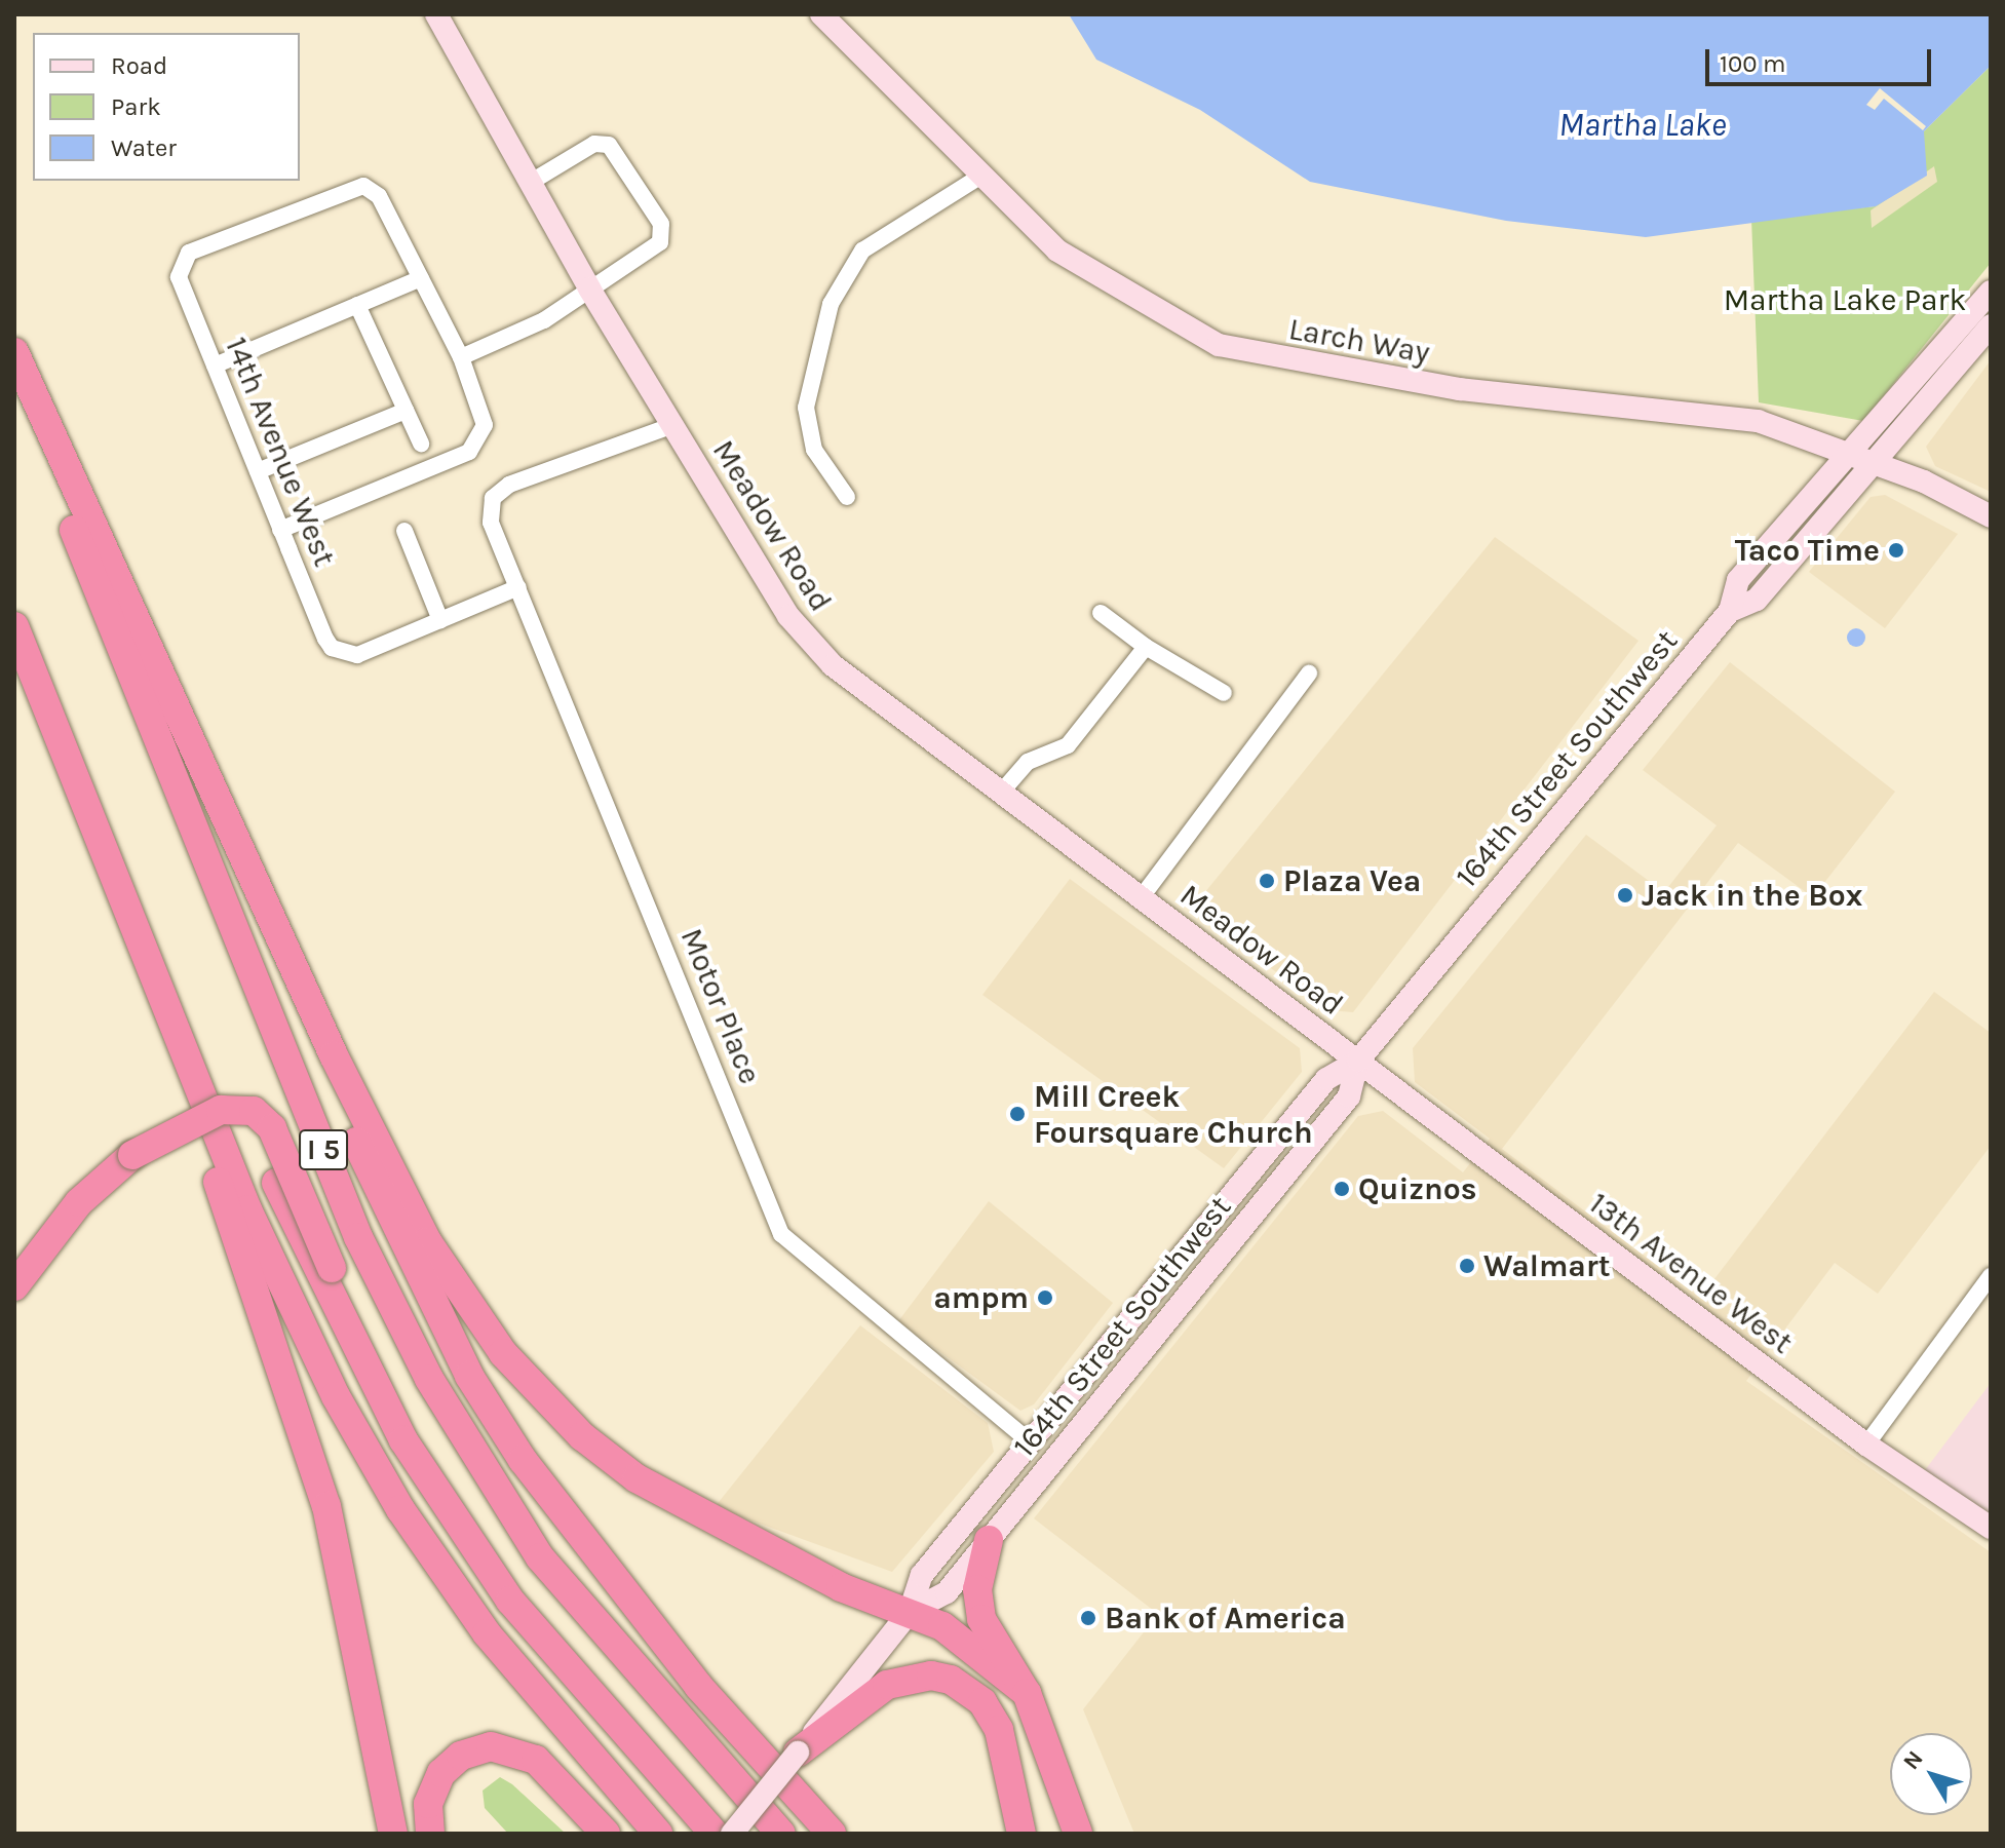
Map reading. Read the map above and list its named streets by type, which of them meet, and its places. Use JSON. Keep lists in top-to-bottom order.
{
  "streets": {
    "highway": ["I 5"],
    "street": [
      "Larch Way",
      "14th Avenue West",
      "Meadow Road",
      "164th Street Southwest",
      "Motor Place",
      "13th Avenue West"
    ]
  },
  "crossings": [
    ["Larch Way", "164th Street Southwest"],
    ["Meadow Road", "164th Street Southwest"],
    ["Meadow Road", "Motor Place"],
    ["Meadow Road", "13th Avenue West"],
    ["164th Street Southwest", "Motor Place"],
    ["164th Street Southwest", "13th Avenue West"]
  ],
  "water": ["Martha Lake"],
  "parks": ["Martha Lake Park"],
  "places": [
    "Taco Time",
    "Plaza Vea",
    "Jack in the Box",
    "Mill Creek Foursquare Church",
    "Quiznos",
    "Walmart",
    "ampm",
    "Bank of America"
  ],
  "legend": ["Road", "Park", "Water"],
  "scale_bar": "100 m",
  "north": "top left"
}
